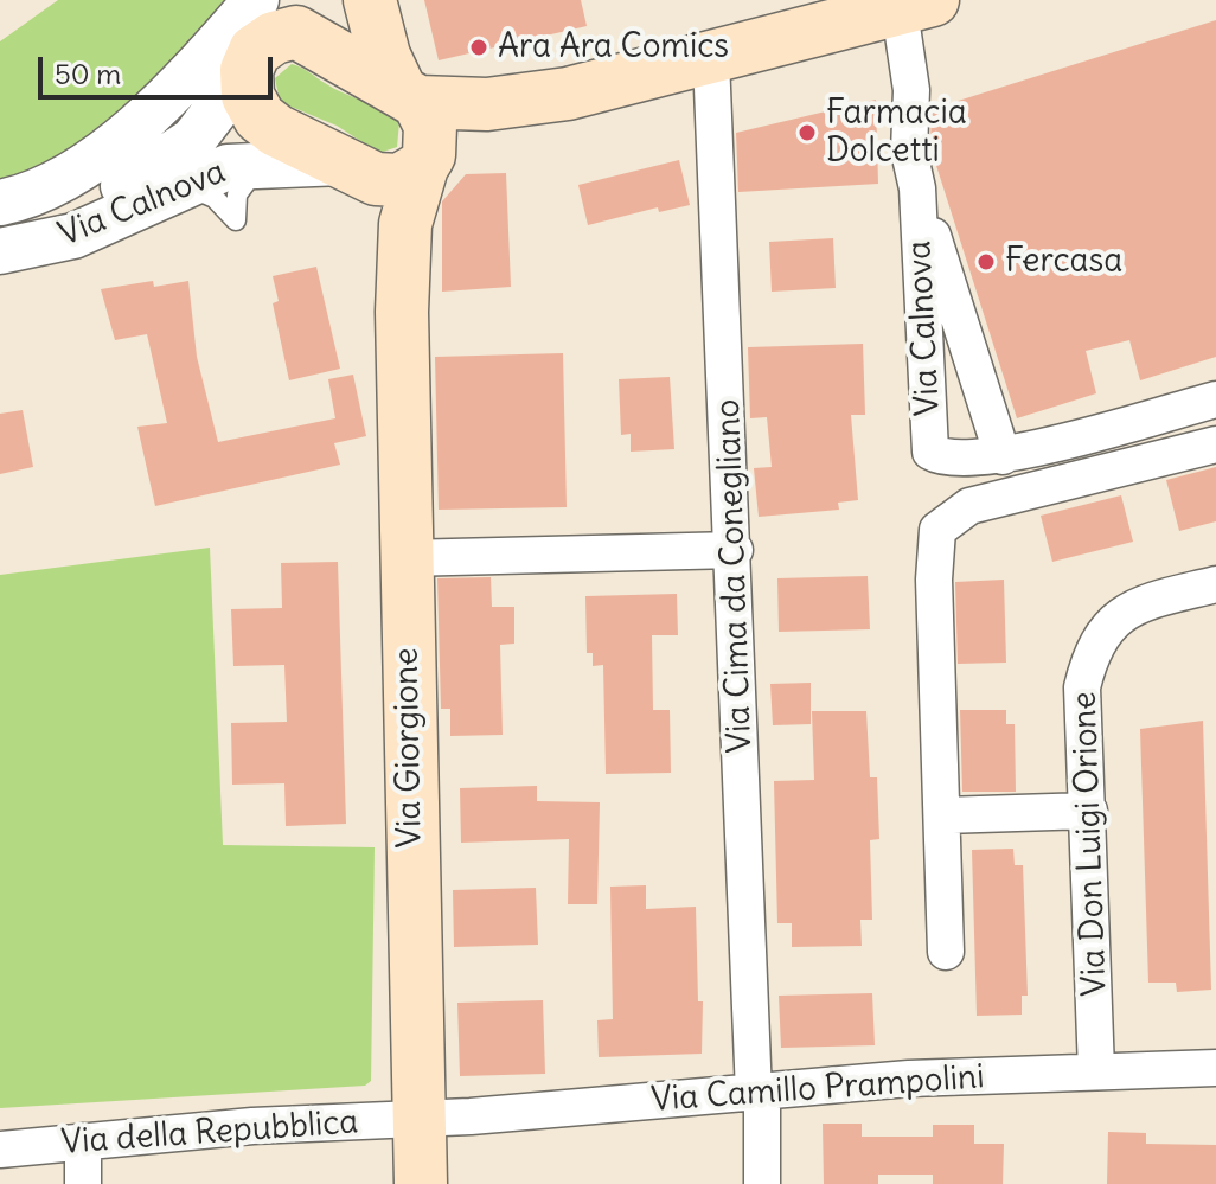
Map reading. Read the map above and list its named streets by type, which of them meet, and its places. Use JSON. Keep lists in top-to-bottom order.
{
  "streets": {
    "main road": ["Via Calnova", "Via Giorgione"],
    "street": [
      "Via Cima da Conegliano",
      "Via Don Luigi Orione",
      "Via Camillo Prampolini",
      "Via della Repubblica"
    ]
  },
  "crossings": [
    ["Via Calnova", "Via Cima da Conegliano"],
    ["Via Calnova", "Via Giorgione"],
    ["Via Cima da Conegliano", "Via Camillo Prampolini"],
    ["Via Giorgione", "Via Camillo Prampolini"],
    ["Via Giorgione", "Via della Repubblica"],
    ["Via Don Luigi Orione", "Via Camillo Prampolini"],
    ["Via Camillo Prampolini", "Via della Repubblica"]
  ],
  "places": ["Ara Ara Comics", "Farmacia Dolcetti", "Fercasa"],
  "scale_bar": "50 m"
}
